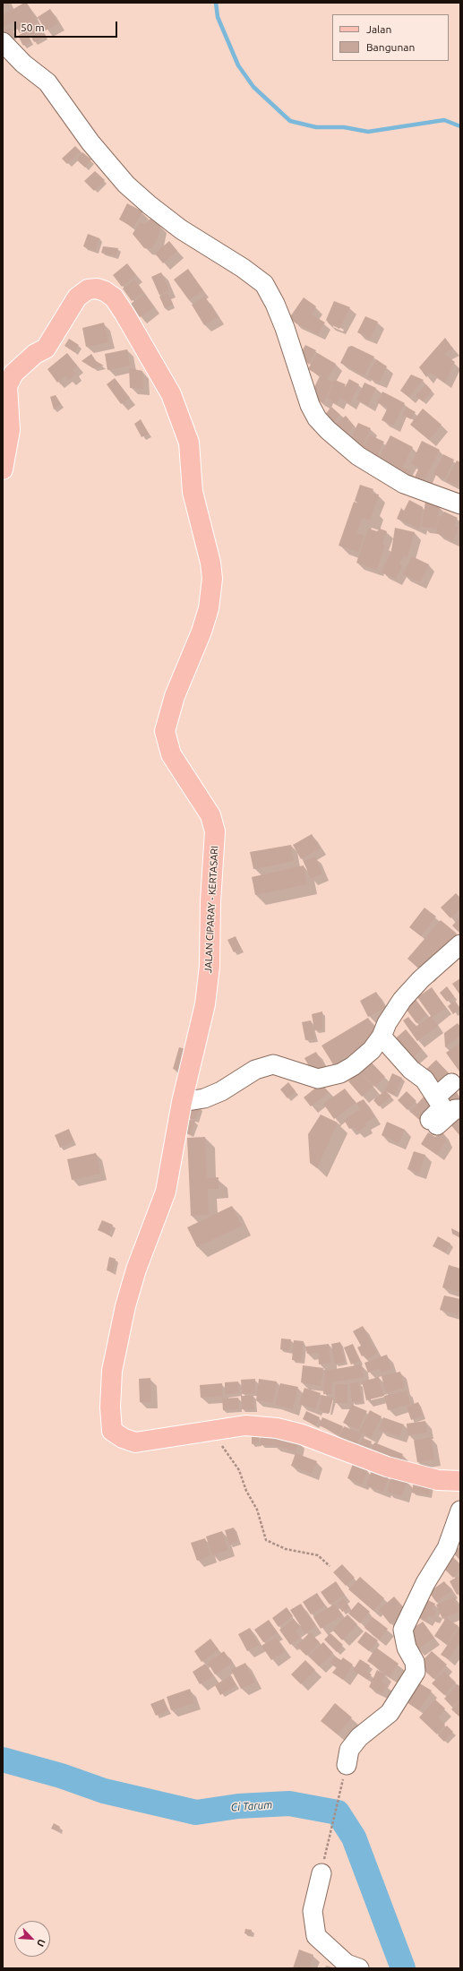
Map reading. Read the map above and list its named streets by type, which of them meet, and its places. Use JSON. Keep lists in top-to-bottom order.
{
  "streets": {
    "main road": ["JALAN CIPARAY - KERTASARI"]
  },
  "water": ["Ci Tarum"],
  "legend": ["Jalan", "Bangunan"],
  "scale_bar": "50 m",
  "north": "bottom right"
}
